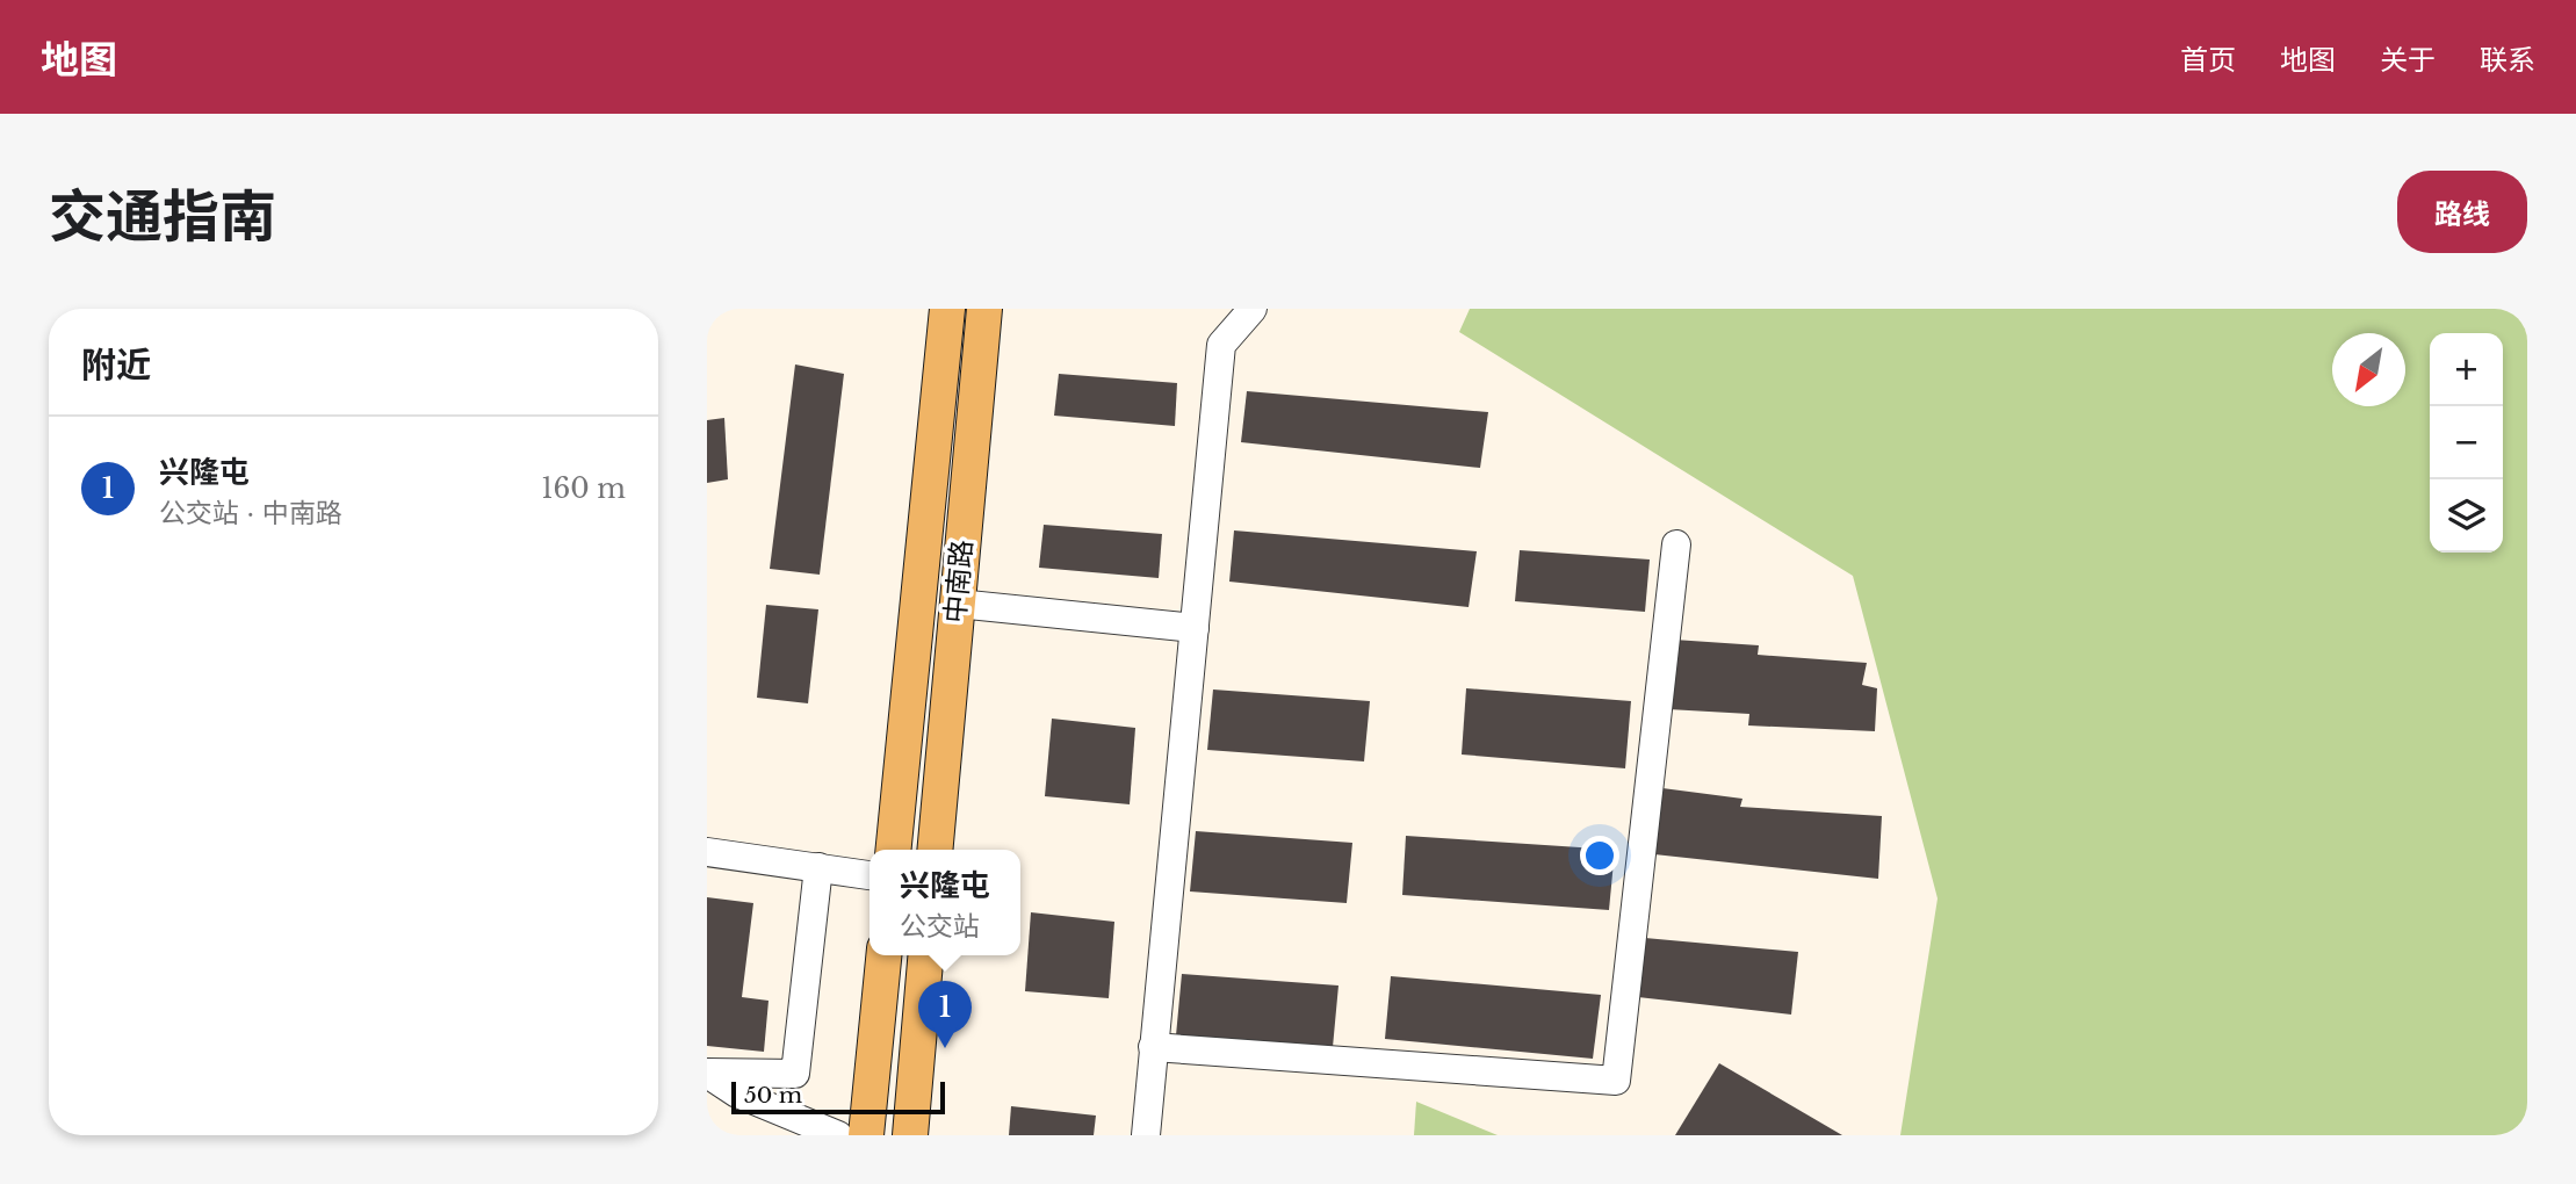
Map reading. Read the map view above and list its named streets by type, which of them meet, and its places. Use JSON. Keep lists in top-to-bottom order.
{
  "streets": {
    "main road": ["中南路"]
  },
  "scale_bar": "50 m",
  "north": "bottom left",
  "page": {
    "header": "地图",
    "nav": [
      "首页",
      "地图",
      "关于",
      "联系"
    ],
    "title": "交通指南",
    "buttons": "路线",
    "heading": "附近",
    "map_buttons": ["+", "−"],
    "list": [
      {
        "mark": "1",
        "name": "兴隆屯",
        "note": "公交站 · 中南路",
        "value": "160 m"
      }
    ],
    "popup": ["兴隆屯", "公交站"],
    "pins": "1",
    "scale": "50 m"
  }
}
